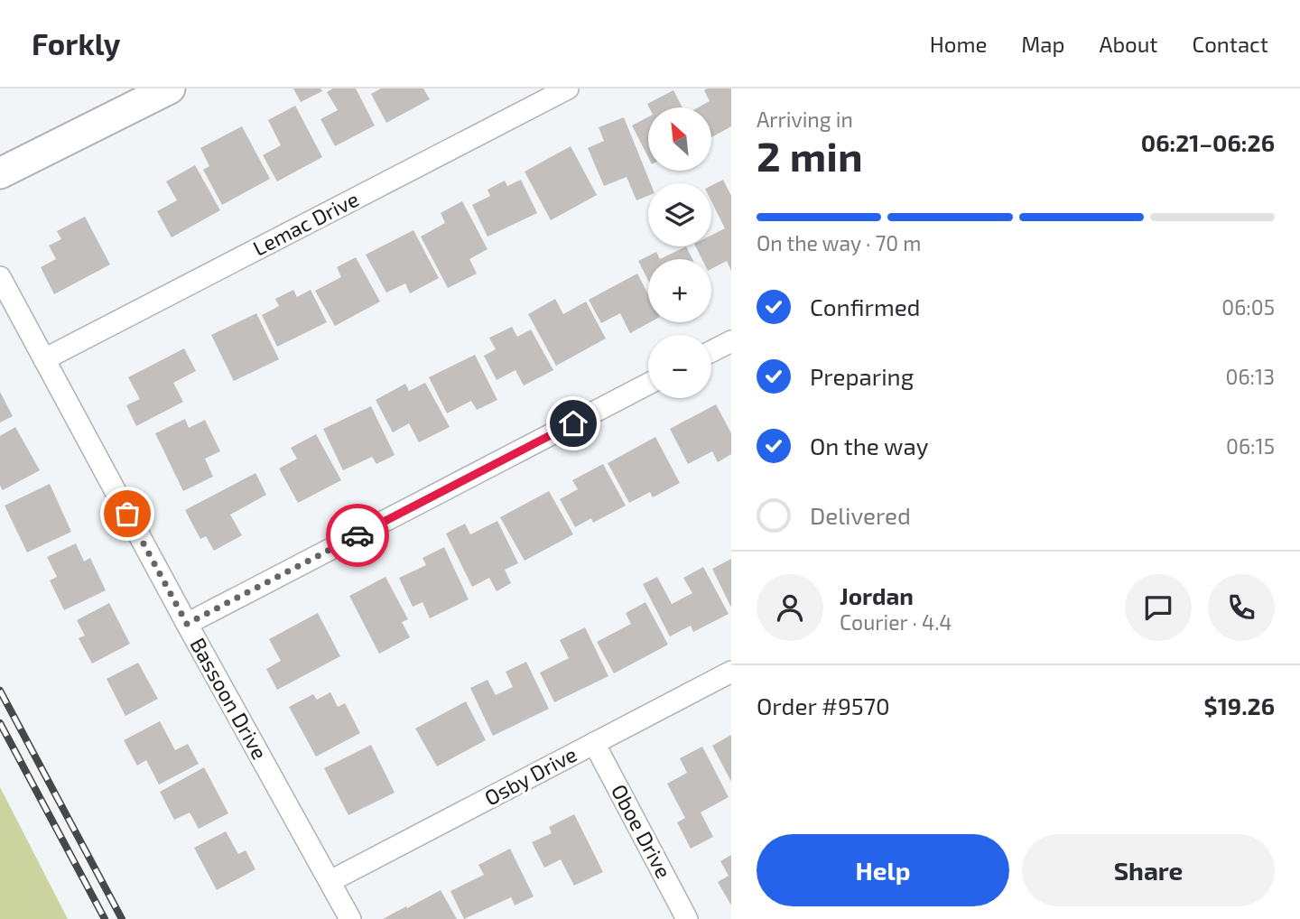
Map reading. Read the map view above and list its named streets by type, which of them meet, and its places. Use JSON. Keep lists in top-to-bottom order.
{
  "streets": {
    "street": [
      "Lemac Drive",
      "Bassoon Drive",
      "Osby Drive",
      "Oboe Drive"
    ]
  },
  "crossings": [
    ["Lemac Drive", "Bassoon Drive"],
    ["Bassoon Drive", "Osby Drive"],
    ["Osby Drive", "Oboe Drive"]
  ],
  "north": "top left",
  "page": {
    "header": "Forkly",
    "nav": [
      "Home",
      "Map",
      "About",
      "Contact"
    ],
    "heading": ["2 min", "Arriving in", "06:21–06:26"],
    "panel": [
      "Jordan",
      "Courier · 4.4",
      "Order #9570",
      "$19.26"
    ],
    "map_buttons": ["+", "−"],
    "bar": "On the way · 70 m",
    "list": [
      ["Confirmed", "06:05"],
      ["Preparing", "06:13"],
      ["On the way", "06:15"],
      "Delivered"
    ],
    "buttons": ["Help", "Share"]
  }
}
